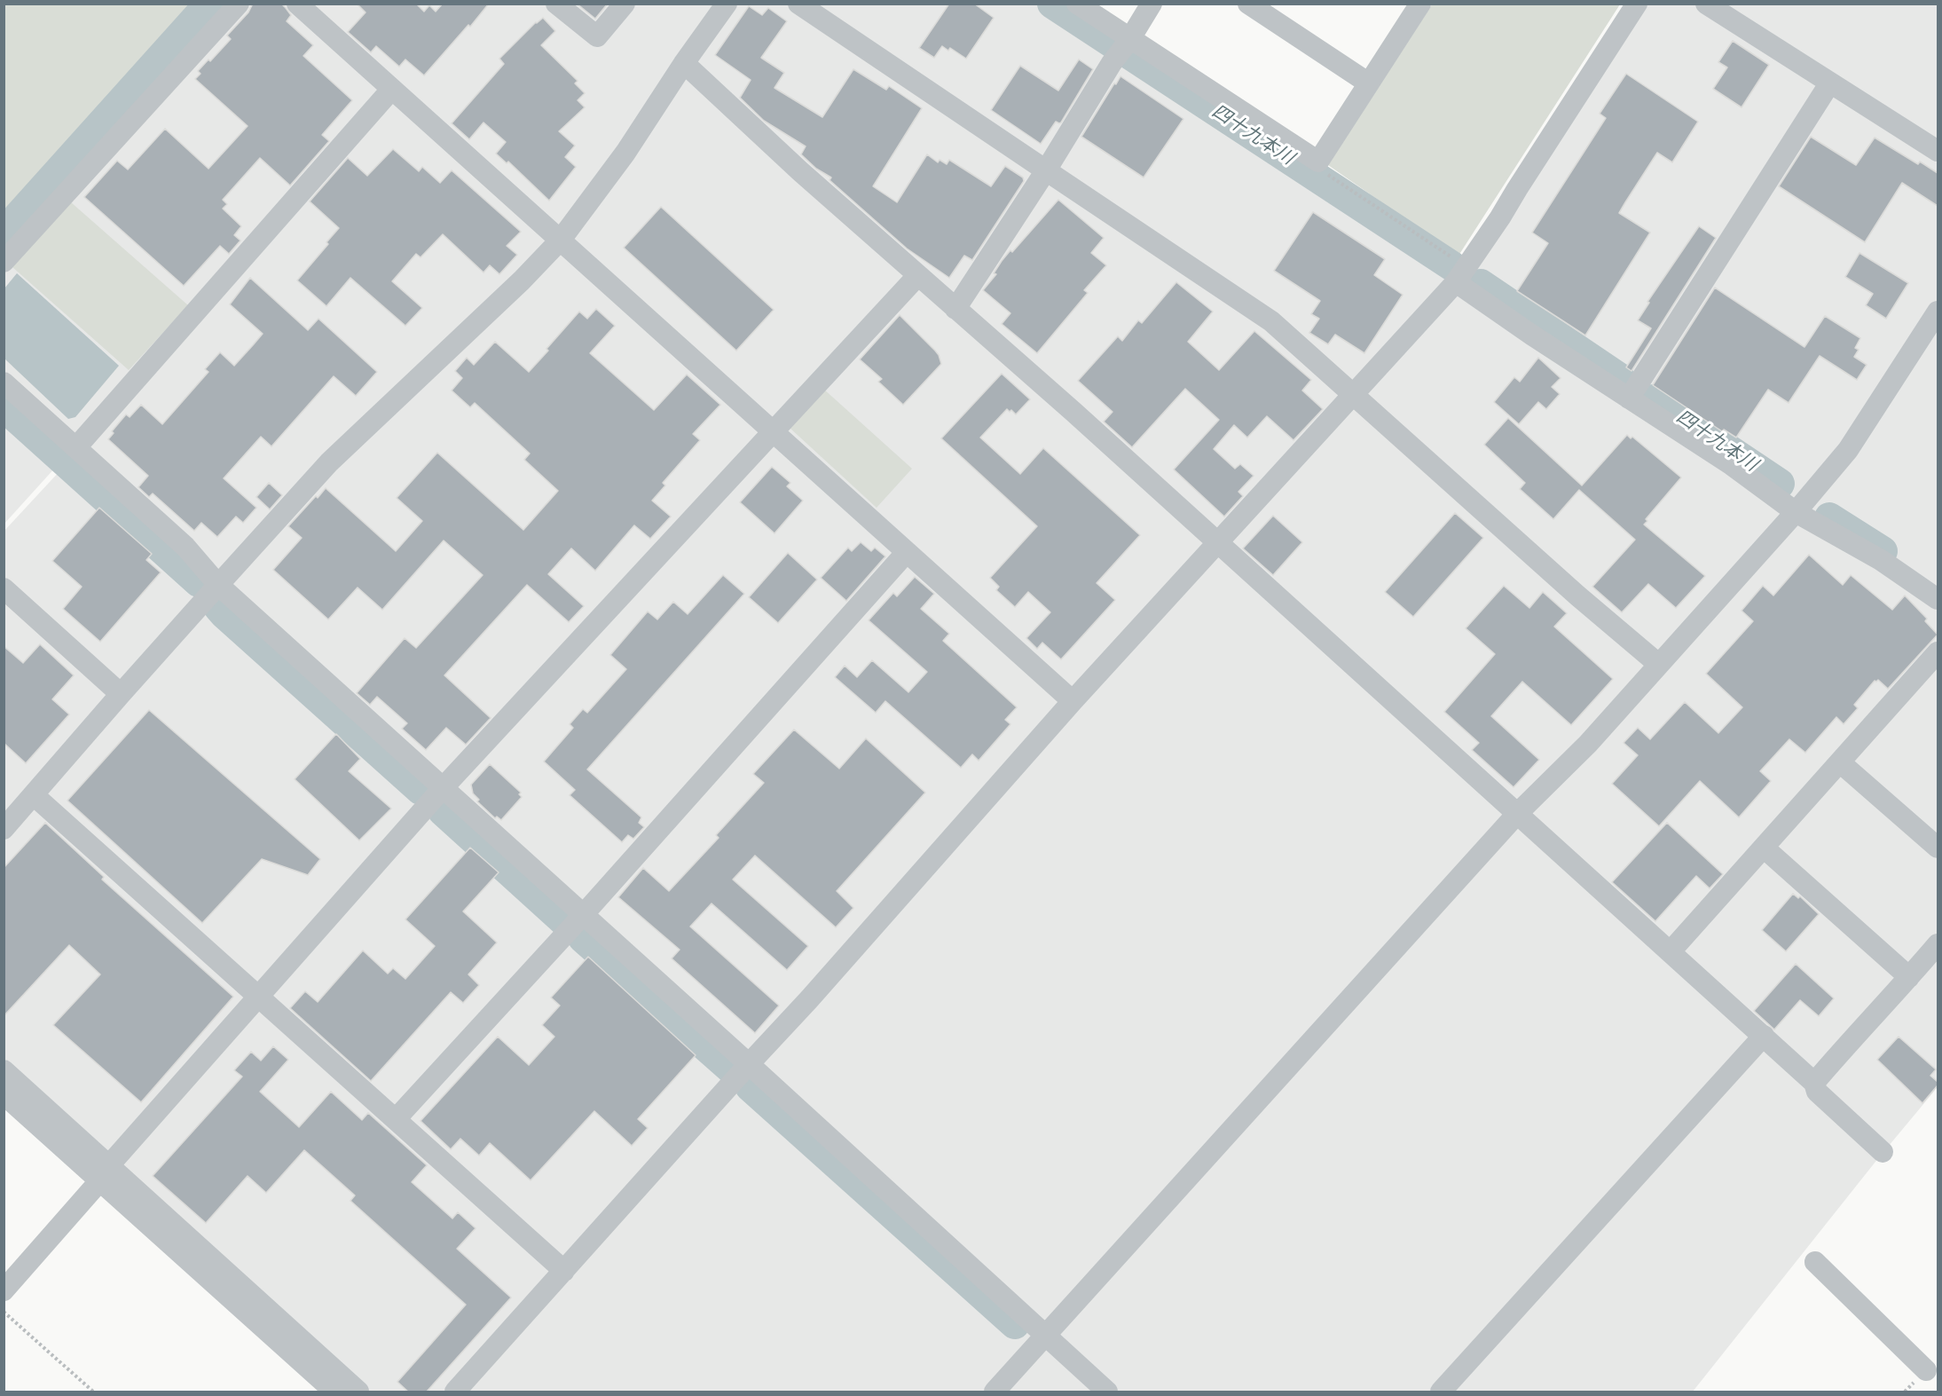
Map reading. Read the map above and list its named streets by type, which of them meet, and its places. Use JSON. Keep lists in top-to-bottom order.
{
  "water": ["四十九本川"]
}
